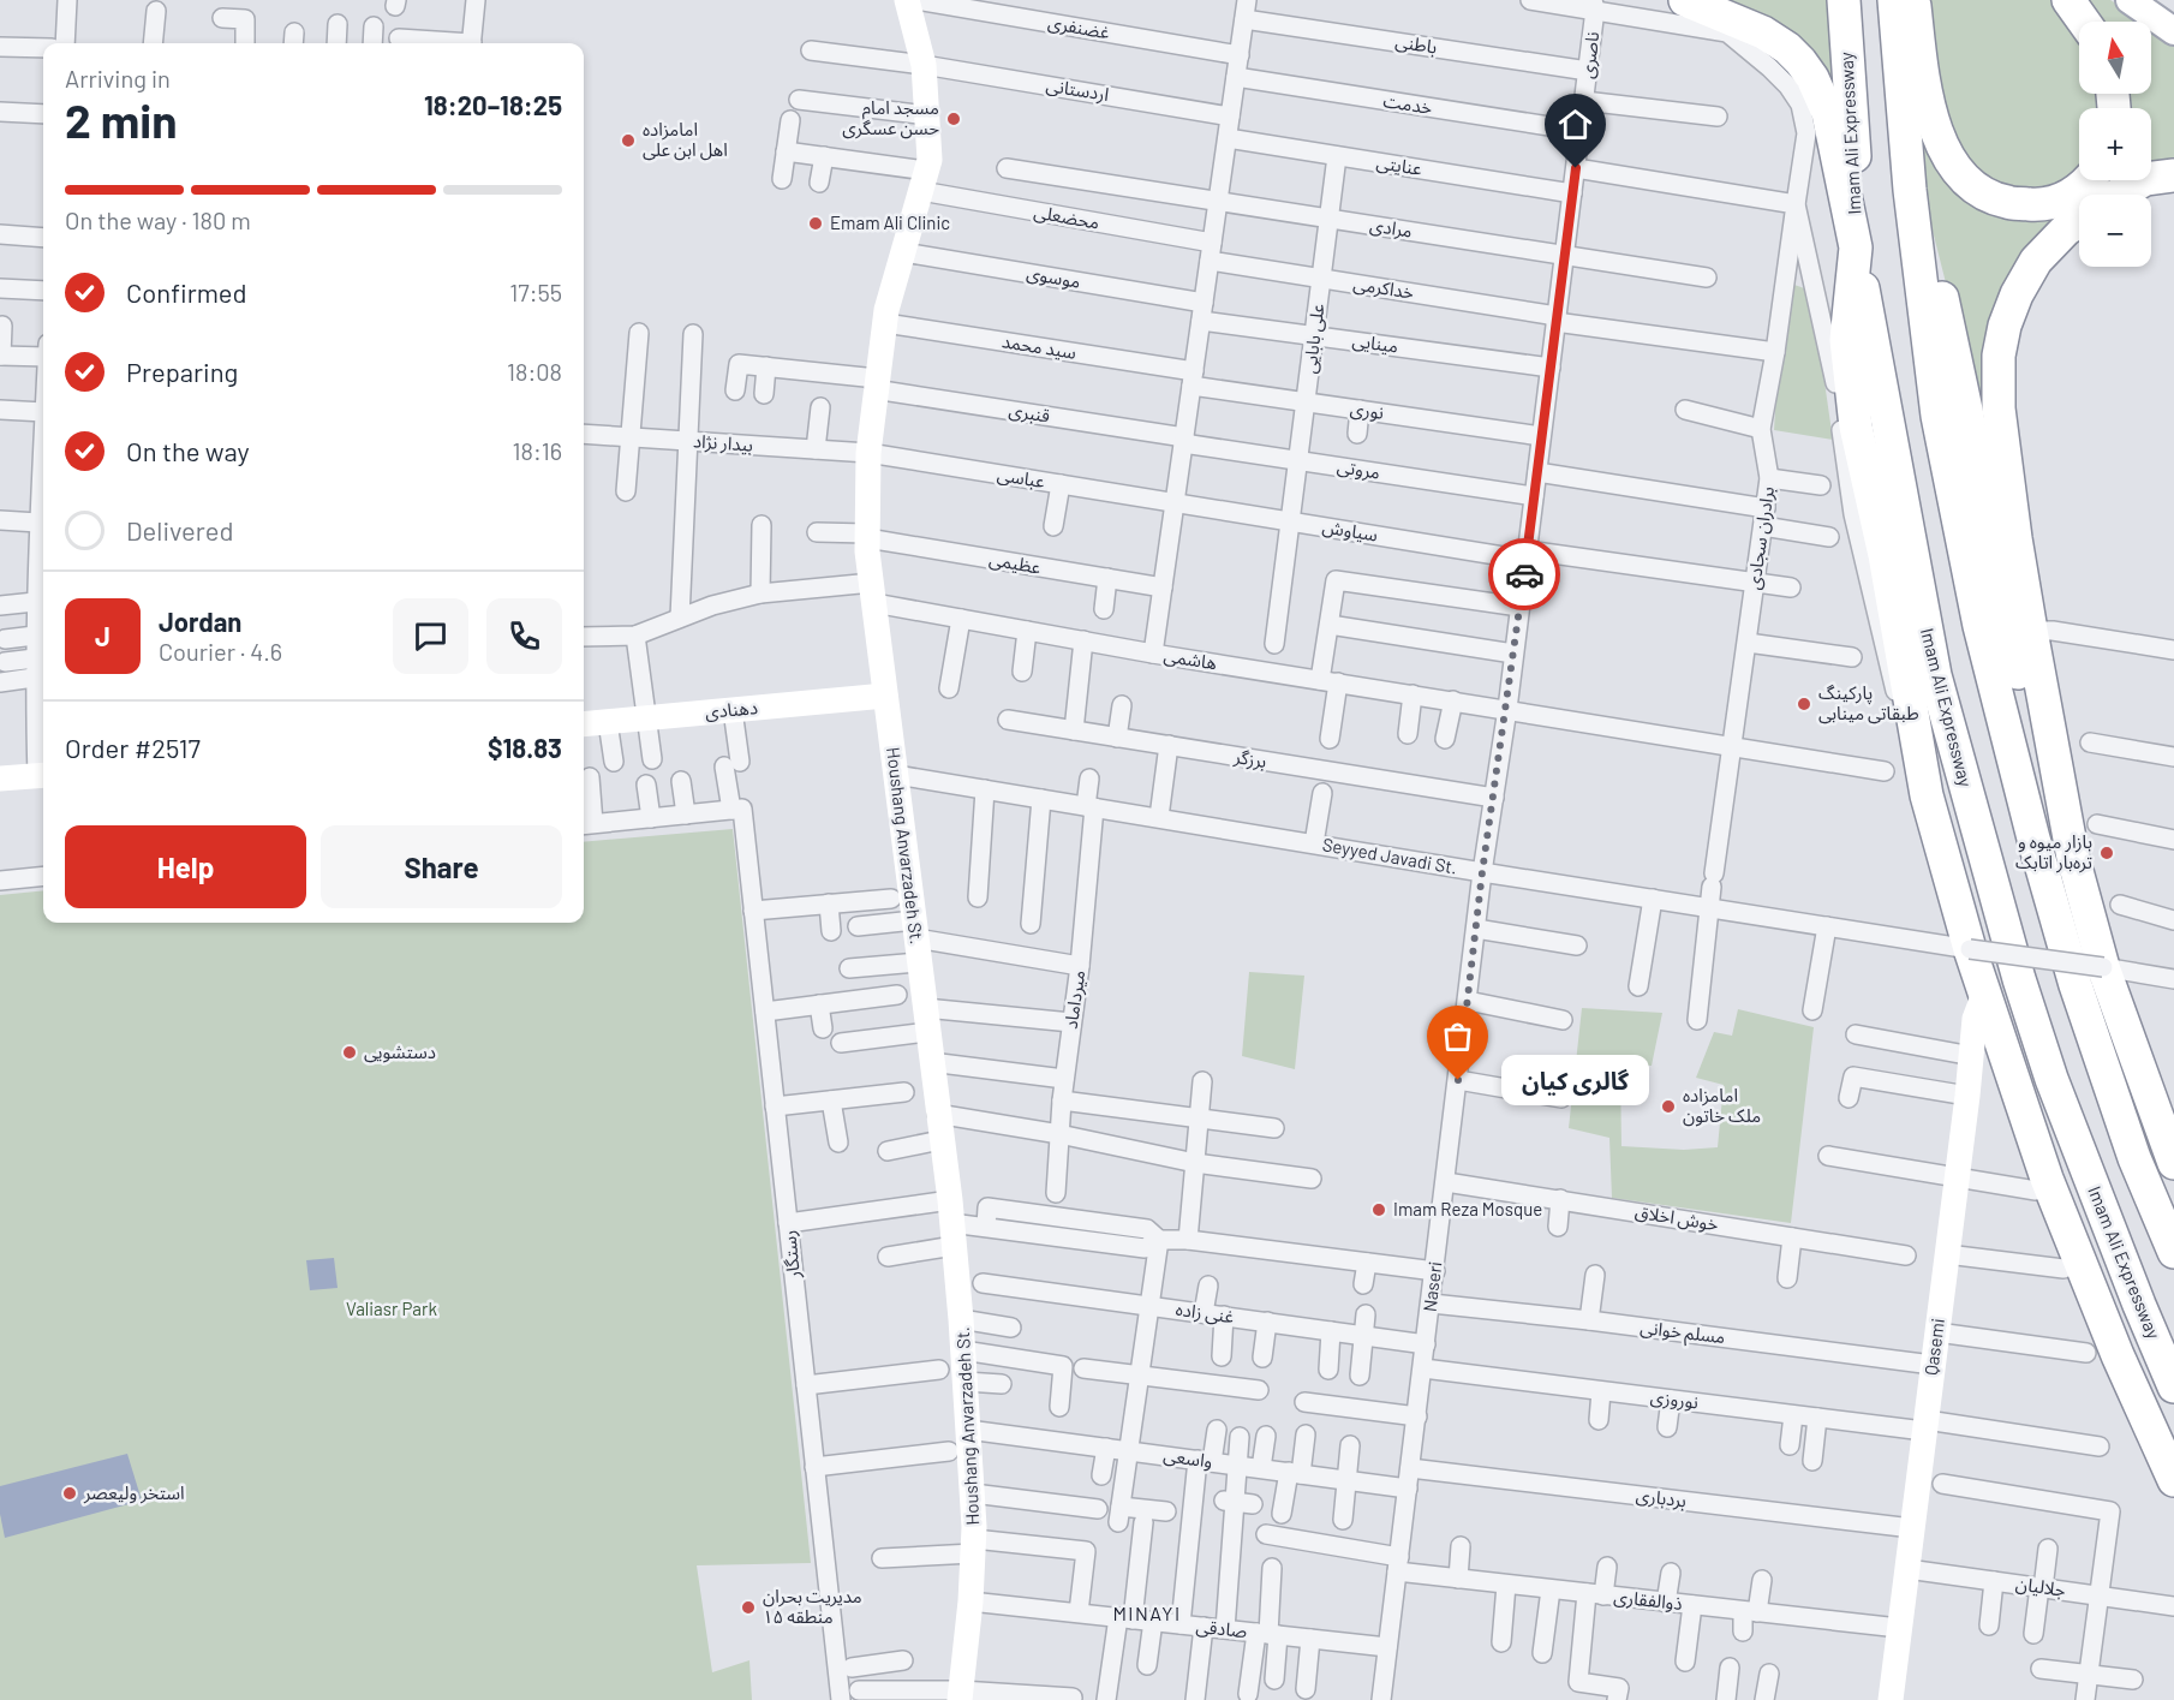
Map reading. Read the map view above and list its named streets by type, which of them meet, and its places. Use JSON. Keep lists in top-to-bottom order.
{
  "streets": {
    "highway": ["Imam Ali Expressway"],
    "main road": ["دهنادی", "Houshang Anvarzadeh St.", "Qasemi"],
    "street": [
      "غضنفری",
      "باطنی",
      "ناصری",
      "اردستانی",
      "خدمت",
      "عنایتی",
      "محضعلی",
      "مرادی",
      "موسوی",
      "خداکرمی",
      "علی بابایی",
      "مینایی",
      "سید محمد",
      "نوری",
      "قنبری",
      "بیدار نژاد",
      "مروتی",
      "عباسی",
      "سیاوش",
      "برادران سجادی",
      "عظیمی",
      "هاشمی",
      "برزگر",
      "Seyyed Javadi St.",
      "میرداماد",
      "خوش اخلاق",
      "رستگار",
      "Naseri",
      "غنی زاده",
      "مسلم خوانی",
      "نوروزی",
      "واسعی",
      "بردباری",
      "جلالیان",
      "ذوالفقاری",
      "صادقی"
    ]
  },
  "crossings": [
    ["باطنی", "ناصری"],
    ["ناصری", "خدمت"],
    ["ناصری", "عنایتی"],
    ["ناصری", "مرادی"],
    ["ناصری", "خداکرمی"],
    ["ناصری", "مینایی"],
    ["ناصری", "نوری"],
    ["ناصری", "مروتی"],
    ["ناصری", "سیاوش"],
    ["ناصری", "برادران سجادی"],
    ["ناصری", "هاشمی"],
    ["ناصری", "برزگر"],
    ["ناصری", "Seyyed Javadi St."],
    ["ناصری", "Naseri"],
    ["اردستانی", "Houshang Anvarzadeh St."],
    ["عنایتی", "علی بابایی"],
    ["محضعلی", "خداکرمی"],
    ["محضعلی", "Houshang Anvarzadeh St."],
    ["مرادی", "علی بابایی"],
    ["موسوی", "مینایی"],
    ["موسوی", "Houshang Anvarzadeh St."],
    ["خداکرمی", "علی بابایی"],
    ["خداکرمی", "برادران سجادی"],
    ["علی بابایی", "مینایی"],
    ["علی بابایی", "نوری"],
    ["علی بابایی", "مروتی"],
    ["علی بابایی", "سیاوش"],
    ["سید محمد", "نوری"],
    ["سید محمد", "Houshang Anvarzadeh St."],
    ["قنبری", "مروتی"],
    ["قنبری", "Houshang Anvarzadeh St."],
    ["بیدار نژاد", "عباسی"],
    ["بیدار نژاد", "Houshang Anvarzadeh St."],
    ["عباسی", "سیاوش"],
    ["عباسی", "Houshang Anvarzadeh St."],
    ["سیاوش", "برادران سجادی"],
    ["برادران سجادی", "هاشمی"],
    ["برادران سجادی", "Seyyed Javadi St."],
    ["عظیمی", "Houshang Anvarzadeh St."],
    ["هاشمی", "Houshang Anvarzadeh St."],
    ["دهنادی", "Houshang Anvarzadeh St."],
    ["دهنادی", "رستگار"],
    ["Houshang Anvarzadeh St.", "Seyyed Javadi St."],
    ["Houshang Anvarzadeh St.", "واسعی"],
    ["Houshang Anvarzadeh St.", "صادقی"],
    ["Seyyed Javadi St.", "میرداماد"],
    ["Seyyed Javadi St.", "Naseri"],
    ["خوش اخلاق", "Naseri"],
    ["Naseri", "غنی زاده"],
    ["Naseri", "مسلم خوانی"],
    ["Naseri", "نوروزی"],
    ["Naseri", "واسعی"],
    ["Naseri", "بردباری"],
    ["Naseri", "ذوالفقاری"],
    ["Naseri", "صادقی"],
    ["مسلم خوانی", "Qasemi"],
    ["Qasemi", "نوروزی"],
    ["Qasemi", "بردباری"],
    ["Qasemi", "جلالیان"],
    ["Qasemi", "ذوالفقاری"]
  ],
  "districts": ["MINAYI"],
  "parks": ["Valiasr Park"],
  "places": [
    "مسجد امام حسن عسگری",
    "امامزاده اهل ابن علی",
    "Emam Ali Clinic",
    "پارکینگ طبقاتی مینابی",
    "بازار میوه و تره‌بار اتابک",
    "دستشویی",
    "گالری کیان",
    "امامزاده ملک خاتون",
    "Imam Reza Mosque",
    "استخر ولیعصر",
    "مدیریت بحران منطقه ۱۵"
  ],
  "north": "top",
  "page": {
    "map_buttons": ["+", "−"],
    "heading": ["2 min", "Arriving in", "18:20–18:25"],
    "panel": [
      "Jordan",
      "Courier · 4.6",
      "Order #2517",
      "$18.83"
    ],
    "bar": "On the way · 180 m",
    "list": [
      ["Confirmed", "17:55"],
      ["Preparing", "18:08"],
      ["On the way", "18:16"],
      "Delivered"
    ],
    "round": "J",
    "buttons": ["Help", "Share"],
    "bubble": "گالری کیان"
  }
}
